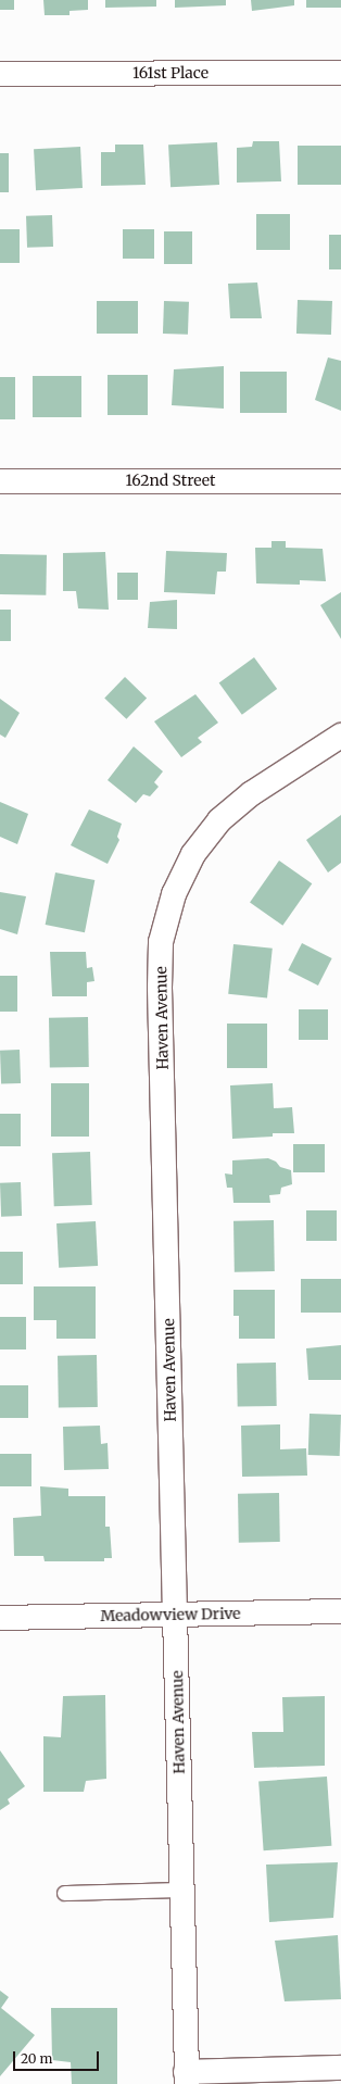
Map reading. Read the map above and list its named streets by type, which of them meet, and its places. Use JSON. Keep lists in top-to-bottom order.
{
  "streets": {
    "street": [
      "161st Place",
      "162nd Street",
      "Haven Avenue",
      "Meadowview Drive"
    ]
  },
  "crossings": [
    ["Haven Avenue", "Meadowview Drive"]
  ],
  "scale_bar": "20 m"
}
